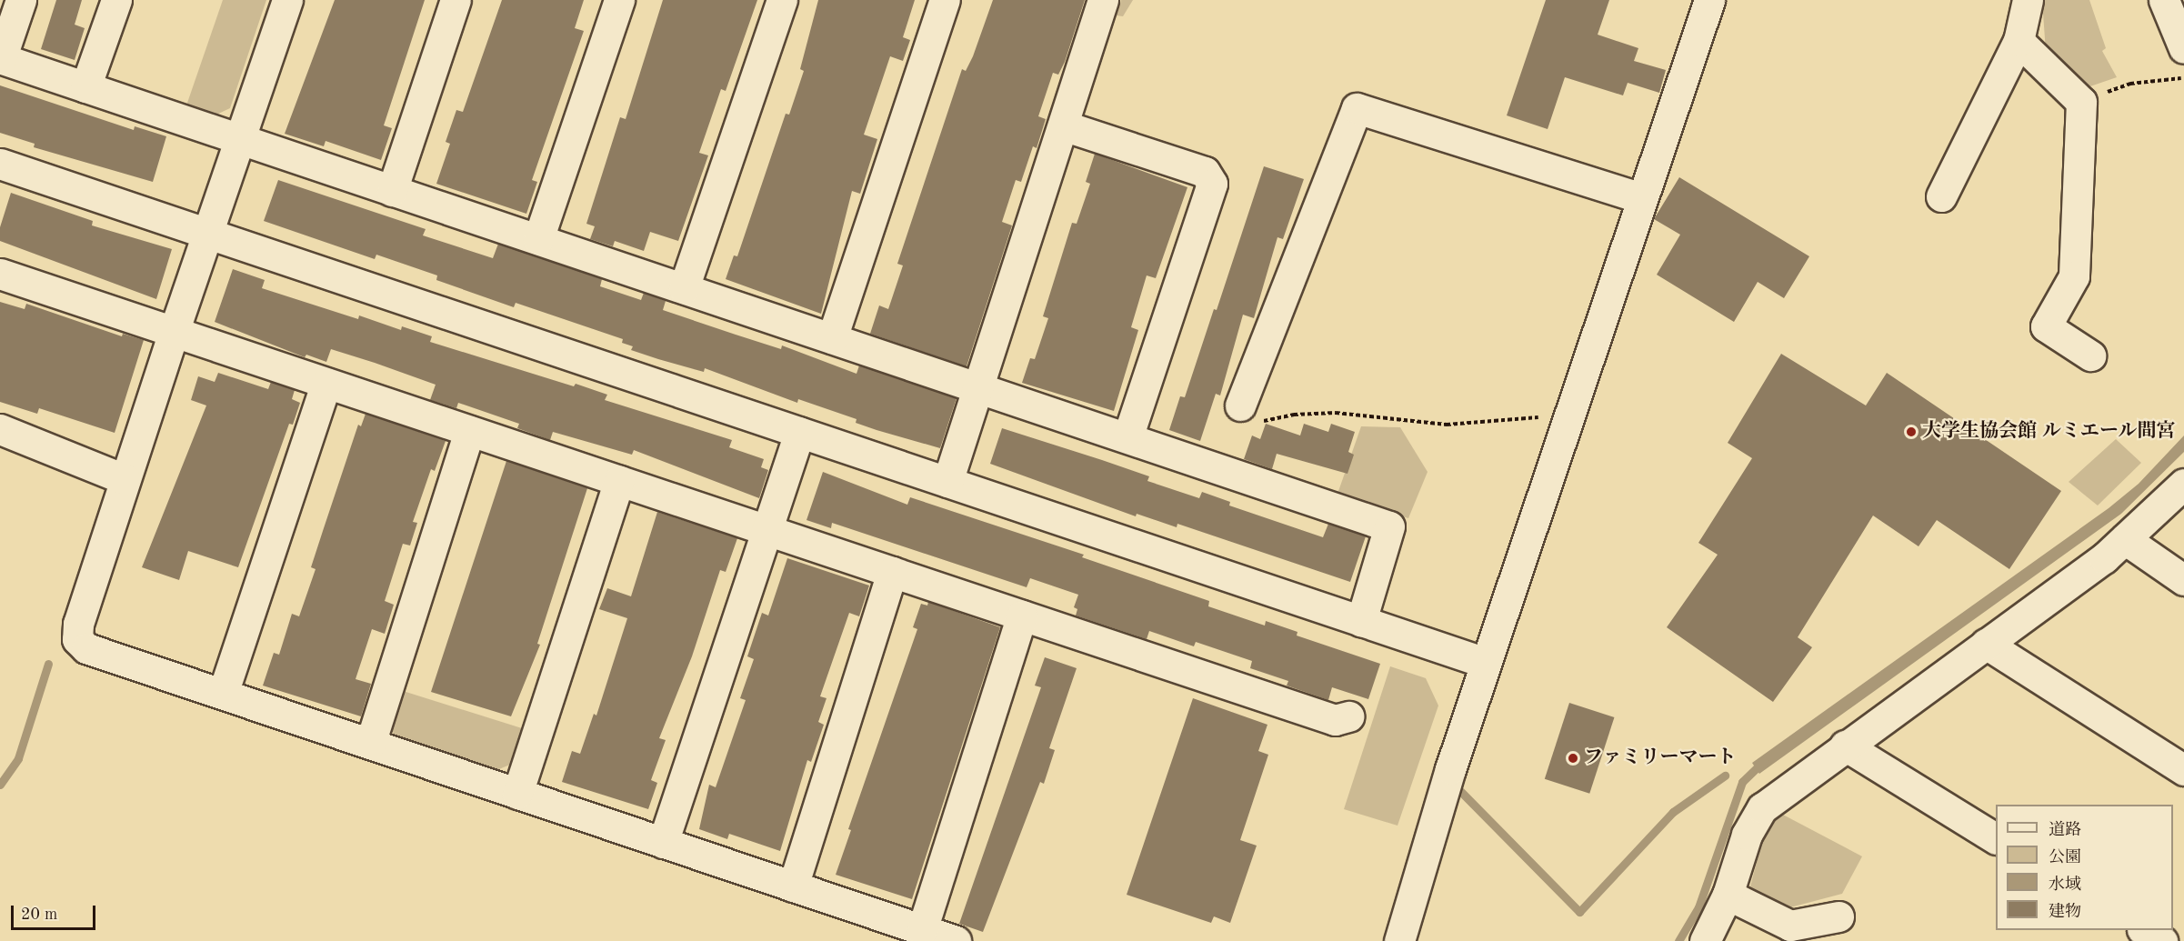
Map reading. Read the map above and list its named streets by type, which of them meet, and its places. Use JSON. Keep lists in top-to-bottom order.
{
  "places": ["大学生協会館 ルミエール間宮", "ファミリーマート"],
  "legend": [
    "道路",
    "公園",
    "水域",
    "建物"
  ],
  "scale_bar": "20 m"
}
